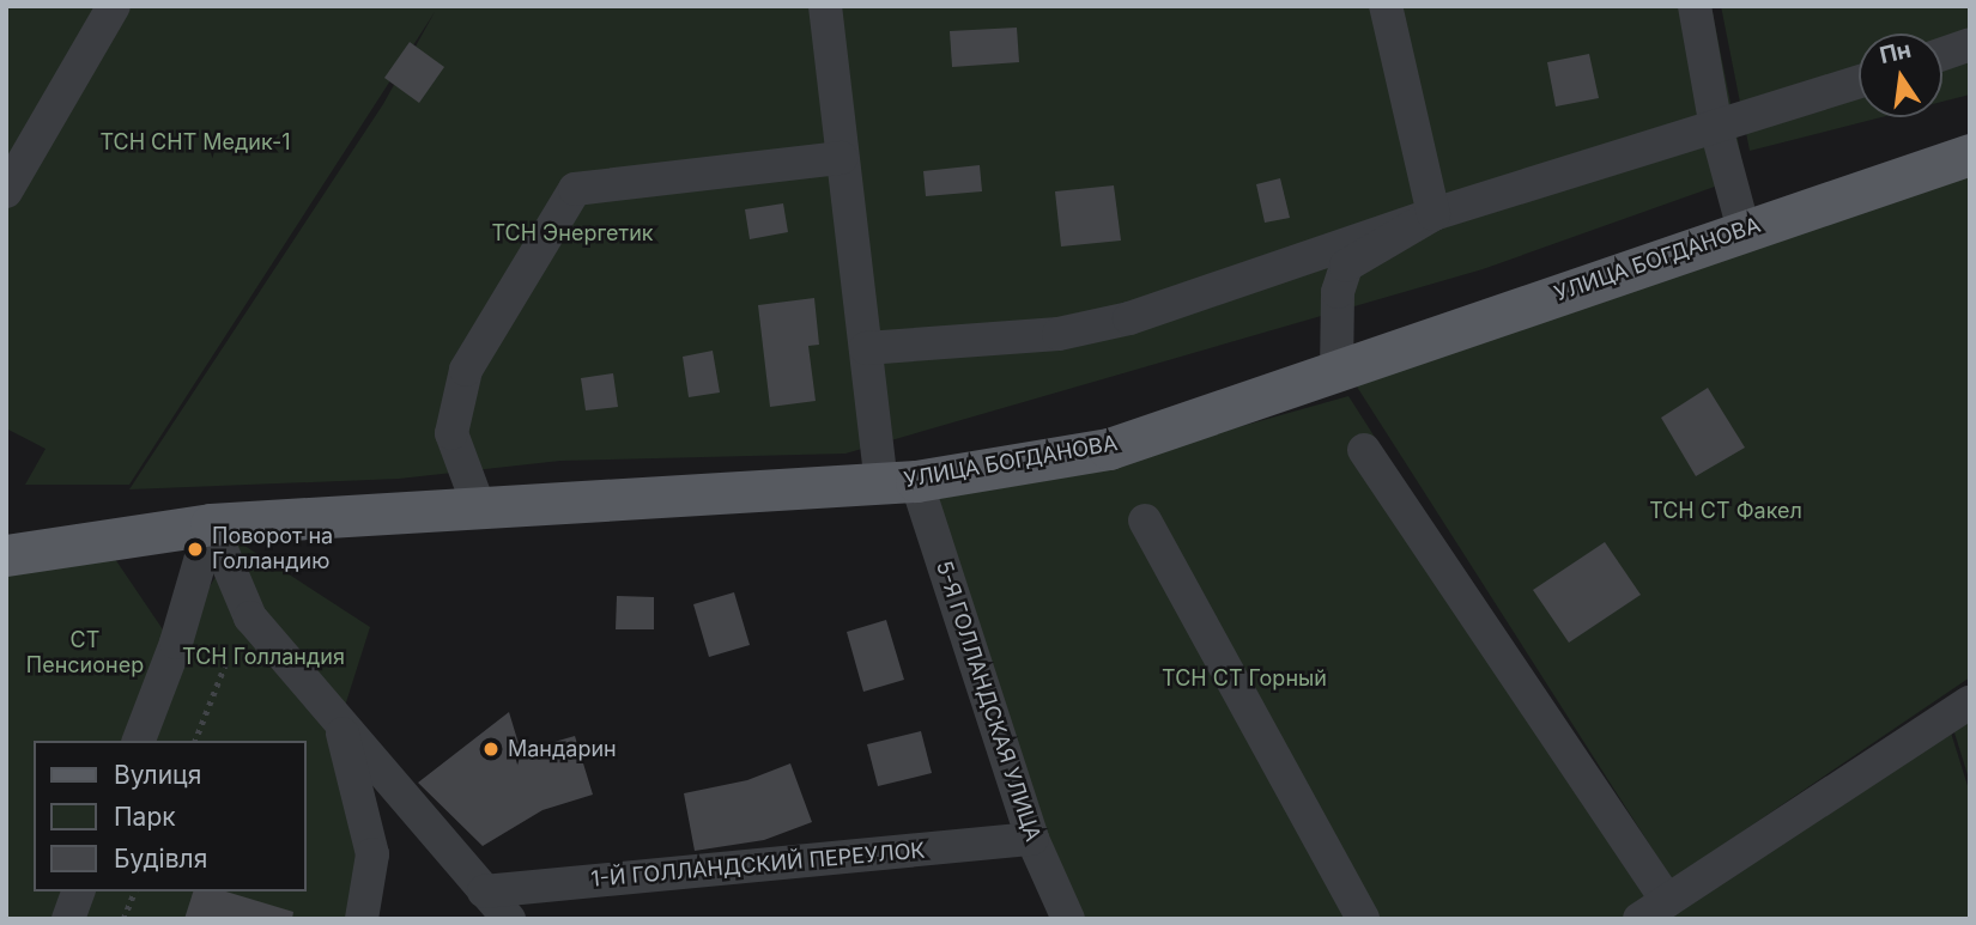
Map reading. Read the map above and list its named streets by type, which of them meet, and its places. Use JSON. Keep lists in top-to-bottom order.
{
  "streets": {
    "main road": ["УЛИЦА БОГДАНОВА"],
    "street": ["5-Я ГОЛЛАНДСКАЯ УЛИЦА", "1-Й ГОЛЛАНДСКИЙ ПЕРЕУЛОК"]
  },
  "crossings": [
    ["УЛИЦА БОГДАНОВА", "5-Я ГОЛЛАНДСКАЯ УЛИЦА"],
    ["5-Я ГОЛЛАНДСКАЯ УЛИЦА", "1-Й ГОЛЛАНДСКИЙ ПЕРЕУЛОК"]
  ],
  "parks": [
    "ТСН СНТ Медик-1",
    "ТСН Энергетик",
    "ТСН СТ Факел",
    "СТ Пенсионер",
    "ТСН Голландия",
    "ТСН СТ Горный"
  ],
  "places": ["Поворот на Голландию", "Мандарин"],
  "legend": ["Вулиця", "Парк", "Будівля"],
  "north": "top"
}
